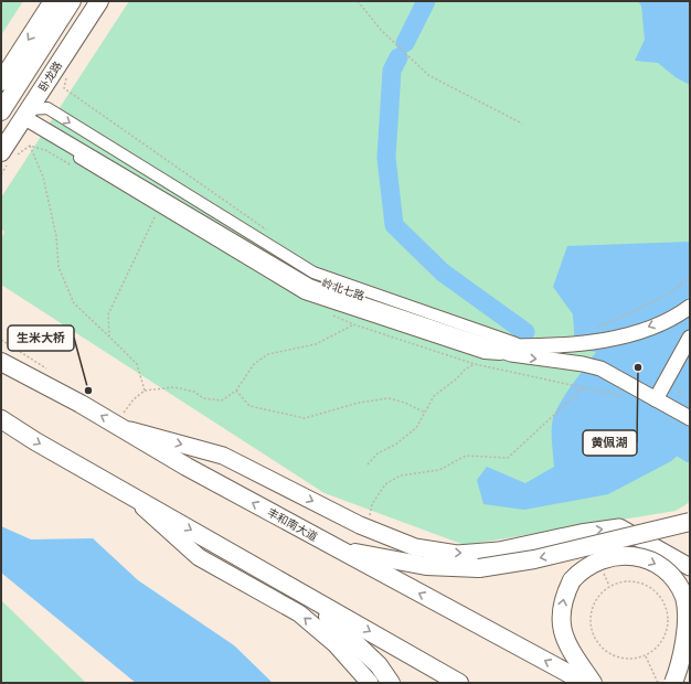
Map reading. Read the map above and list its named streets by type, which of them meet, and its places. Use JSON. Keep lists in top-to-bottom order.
{
  "streets": {
    "main road": ["卧龙路", "丰和南大道"]
  },
  "places": ["黄佩湖", "生米大桥"]
}
